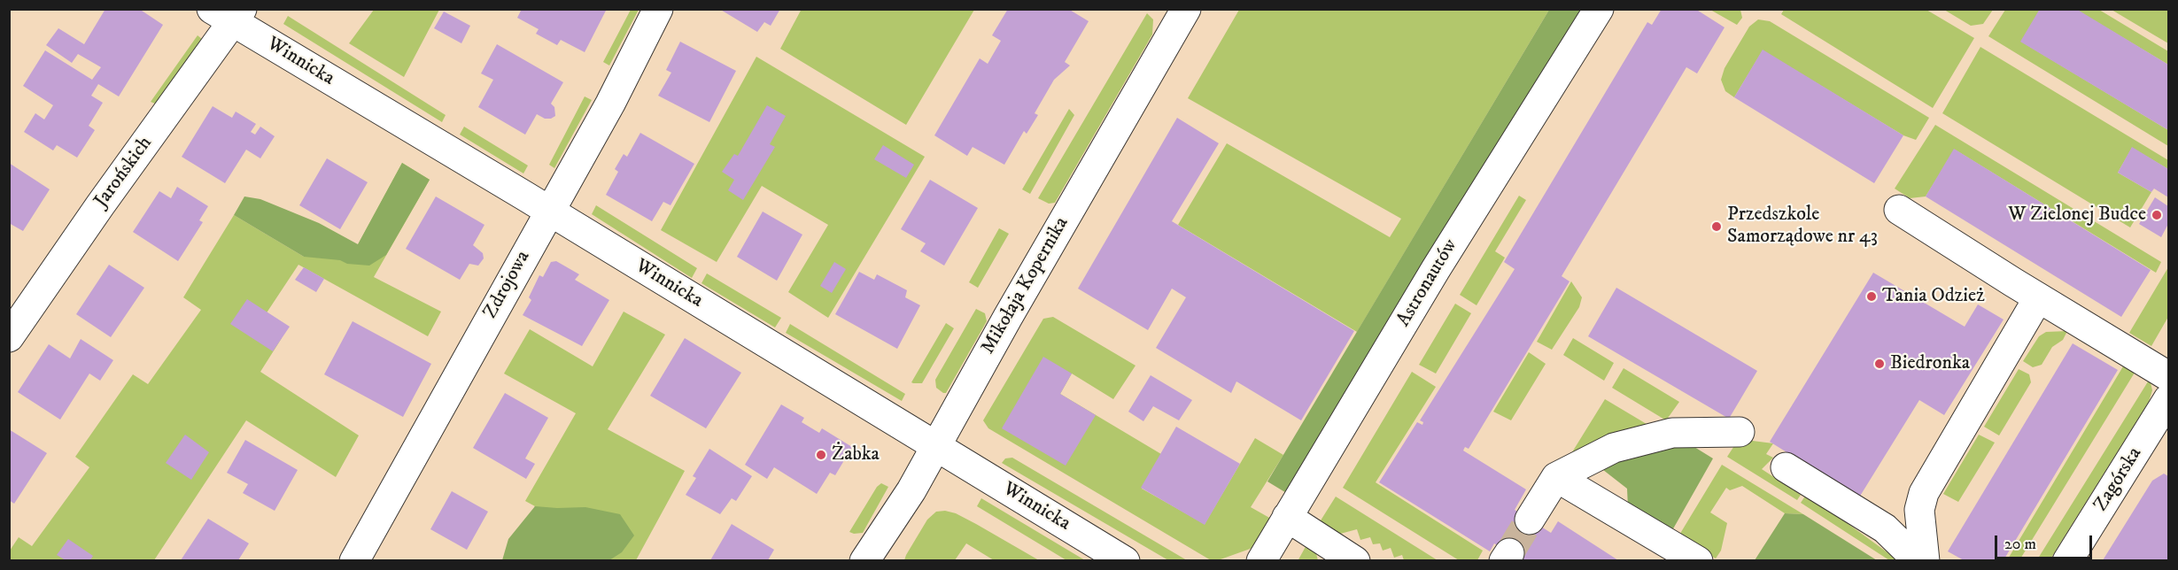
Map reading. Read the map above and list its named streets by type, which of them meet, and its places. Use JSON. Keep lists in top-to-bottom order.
{
  "streets": {
    "street": [
      "Winnicka",
      "Jarońskich",
      "Astronautów",
      "Zdrojowa",
      "Mikołaja Kopernika",
      "Zagórska"
    ]
  },
  "crossings": [
    ["Winnicka", "Jarońskich"],
    ["Winnicka", "Zdrojowa"],
    ["Winnicka", "Mikołaja Kopernika"]
  ],
  "places": [
    "W Zielonej Budce",
    "Przedszkole Samorządowe nr 43",
    "Tania Odzież",
    "Biedronka",
    "Żabka"
  ],
  "scale_bar": "20 m"
}
